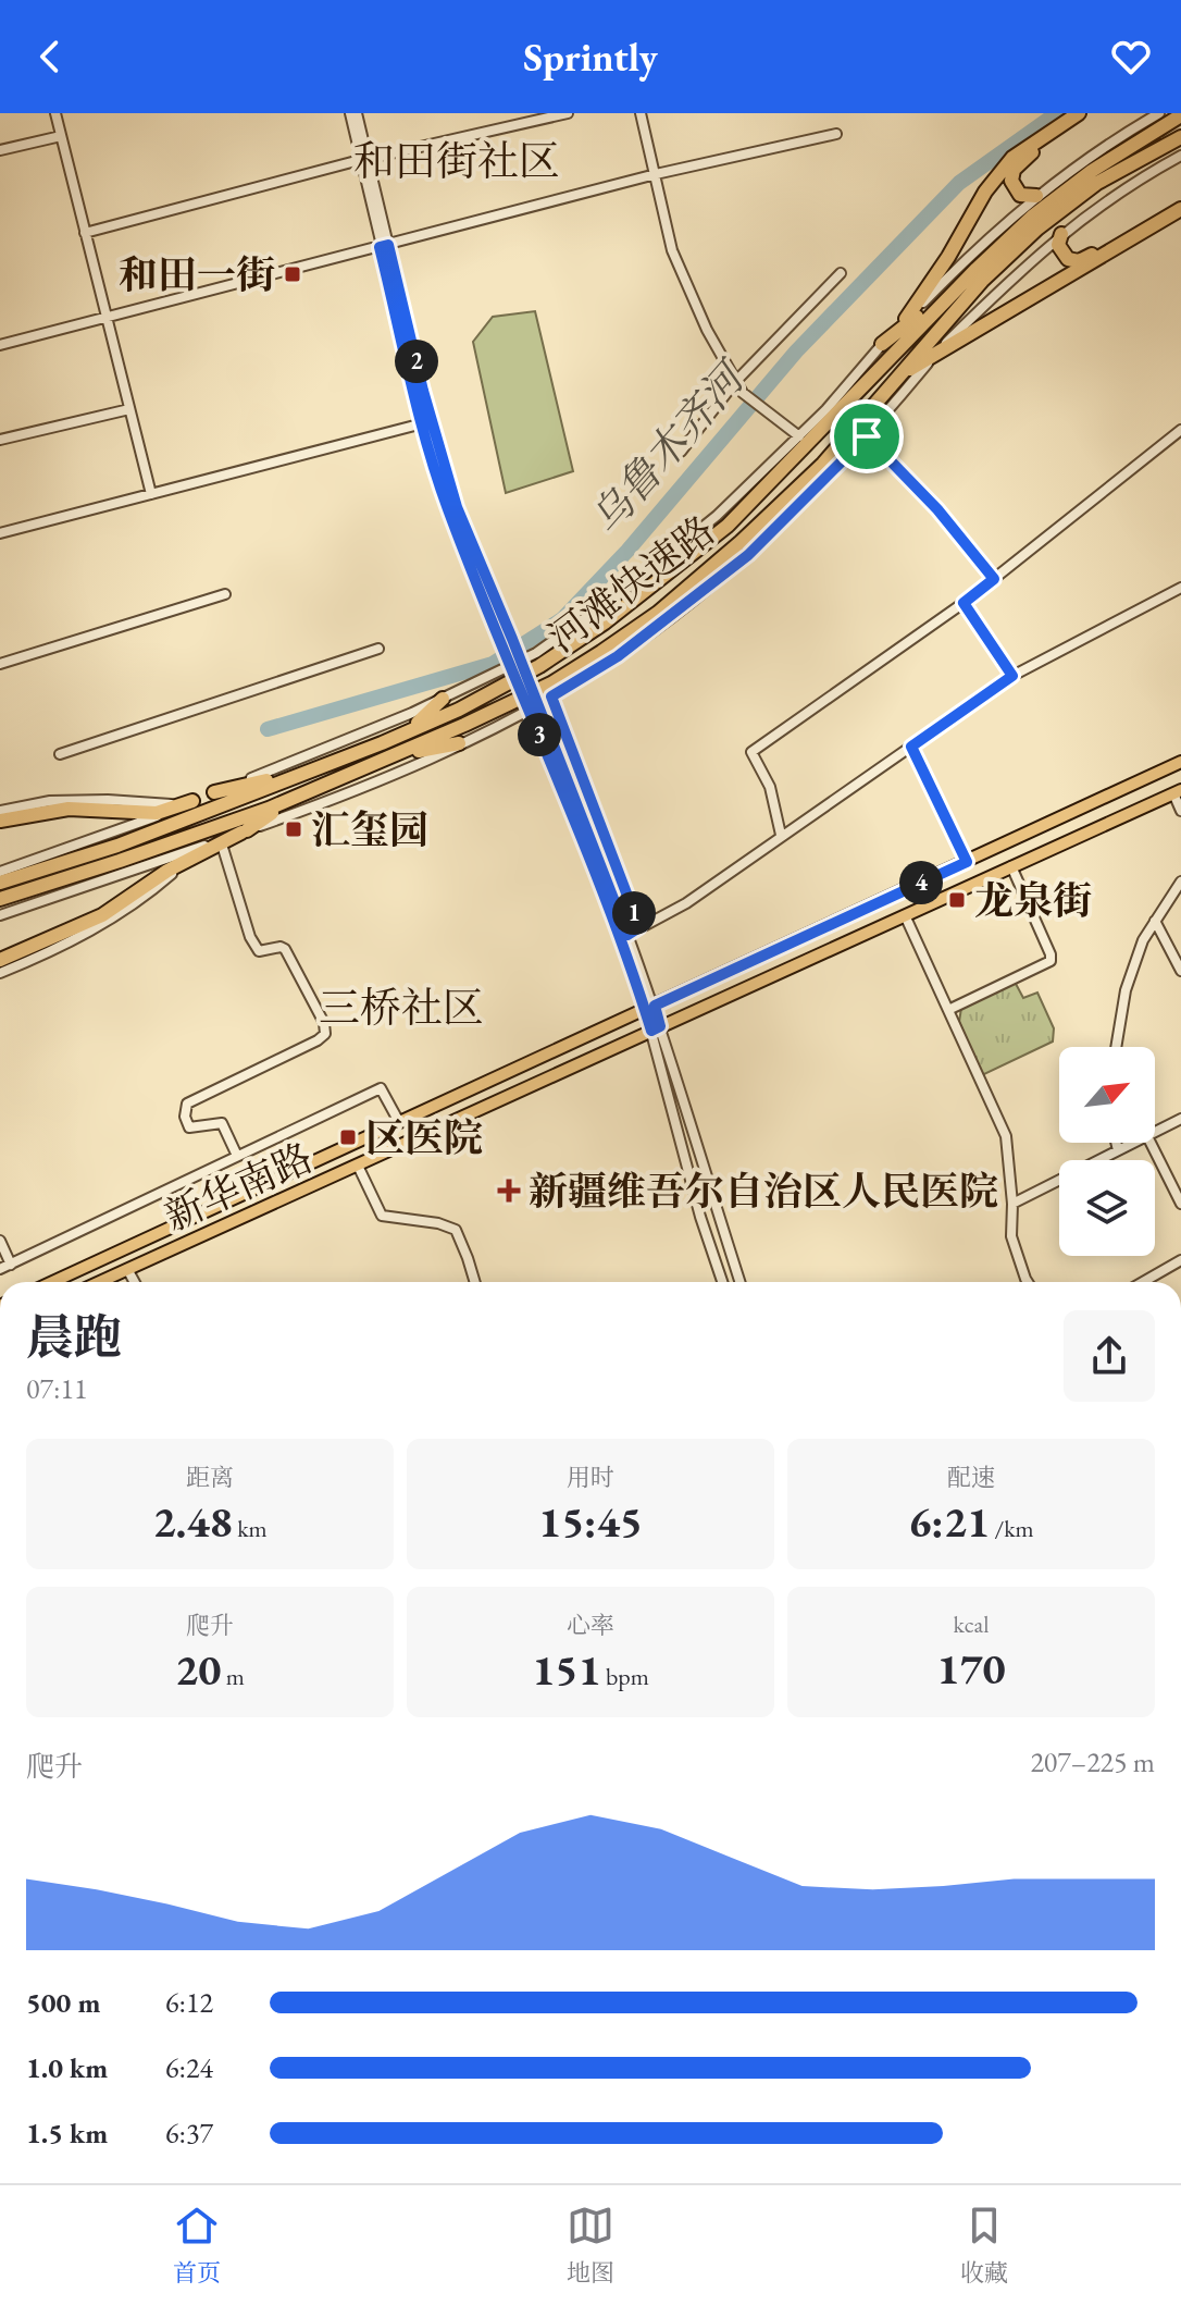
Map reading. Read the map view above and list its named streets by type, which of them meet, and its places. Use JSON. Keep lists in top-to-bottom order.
{
  "streets": {
    "highway": ["河滩快速路"],
    "main road": ["新华南路"]
  },
  "districts": ["和田街社区", "三桥社区"],
  "water": ["乌鲁木齐河"],
  "places": {
    "transit": [
      "和田一街",
      "汇玺园",
      "龙泉街",
      "区医院"
    ],
    "health": ["新疆维吾尔自治区人民医院"]
  },
  "north": "top right",
  "page": {
    "header": "Sprintly",
    "pins": [
      "2",
      "3",
      "4",
      "1"
    ],
    "heading": ["晨跑", "07:11"],
    "stats": [
      ["距离", "2.48 km"],
      ["用时", "15:45"],
      ["配速", "6:21 /km"],
      ["爬升", "20 m"],
      ["心率", "151 bpm"],
      ["kcal", "170"]
    ],
    "chart": ["爬升", "207–225 m"],
    "list": [
      {
        "name": "500 m",
        "note": "6:12"
      },
      {
        "name": "1.0 km",
        "note": "6:24"
      },
      {
        "name": "1.5 km",
        "note": "6:37"
      }
    ],
    "tabs": ["首页", "地图", "收藏"]
  }
}
